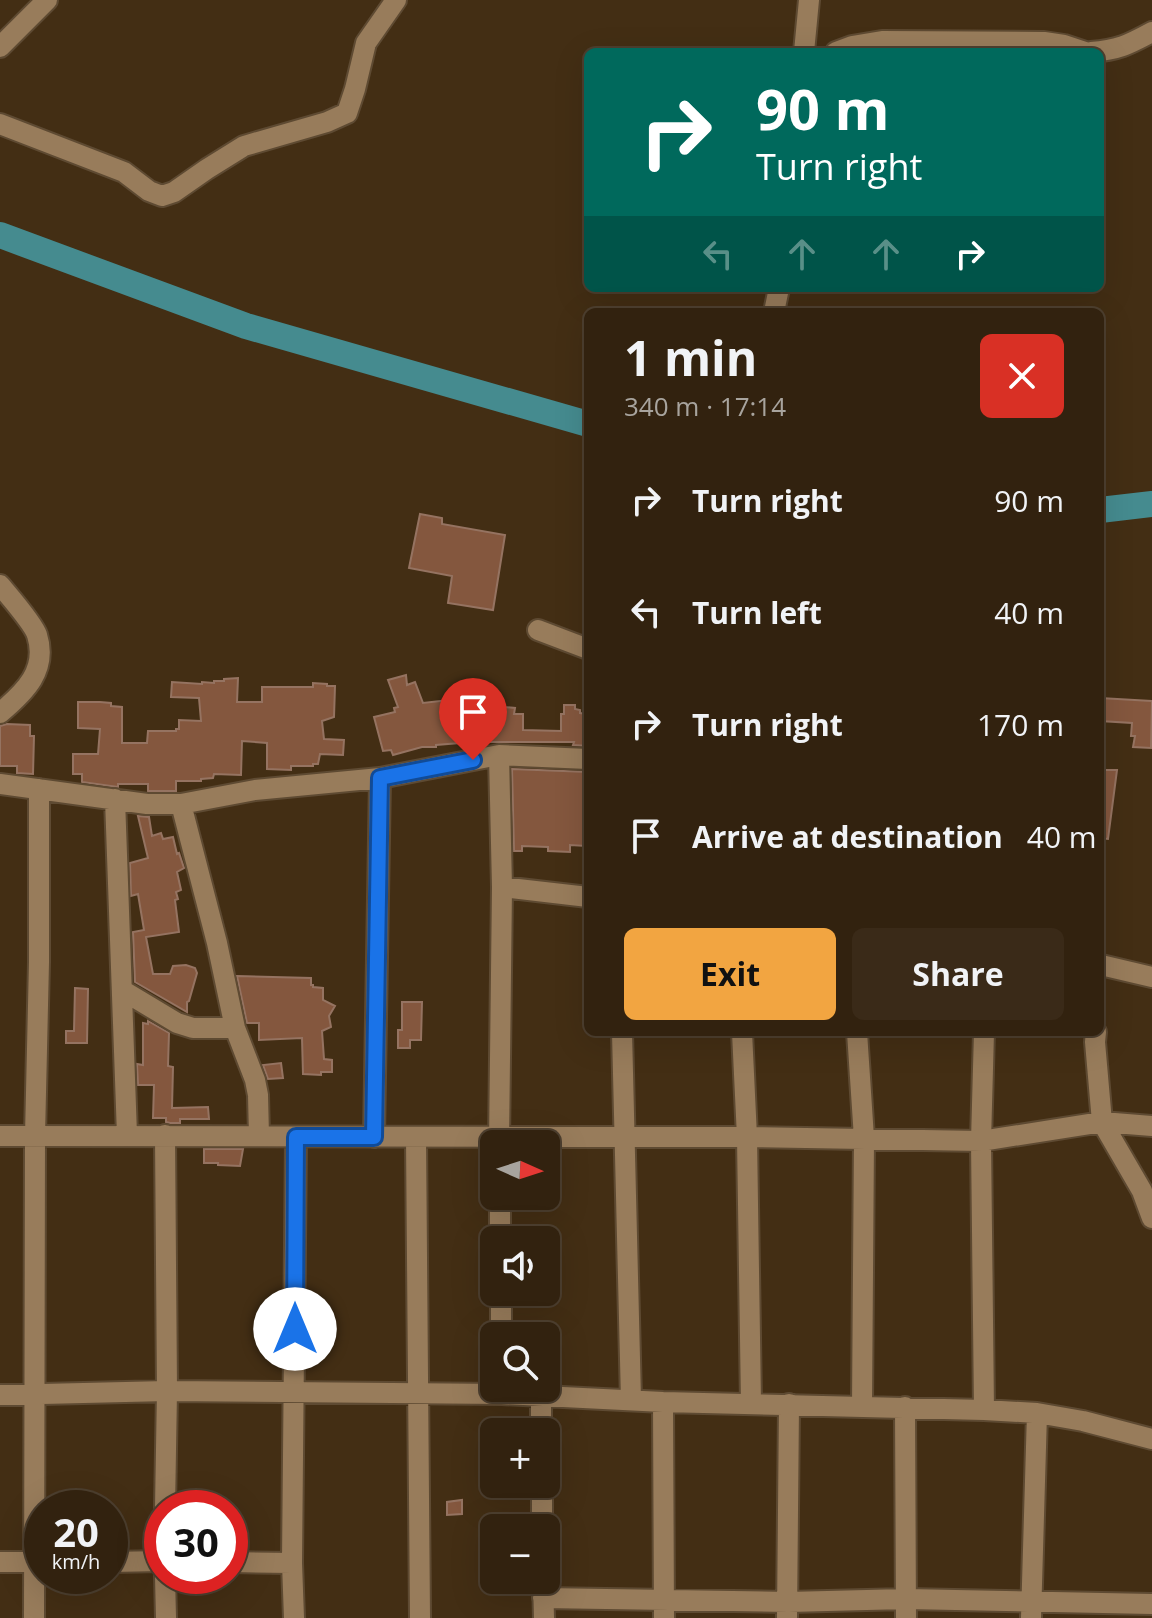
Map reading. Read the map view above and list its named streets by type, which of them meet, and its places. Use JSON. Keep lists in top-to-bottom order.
{
  "north": "right",
  "page": {
    "turn": ["90 m", "Turn right"],
    "heading": ["1 min", "340 m · 17:14"],
    "list": [
      {
        "name": "Turn right",
        "value": "90 m"
      },
      {
        "name": "Turn left",
        "value": "40 m"
      },
      {
        "name": "Turn right",
        "value": "170 m"
      },
      {
        "name": "Arrive at destination",
        "value": "40 m"
      }
    ],
    "buttons": ["Exit", "Share"],
    "map_buttons": ["+", "−"],
    "speed": "20 km/h",
    "limit": "30"
  }
}
